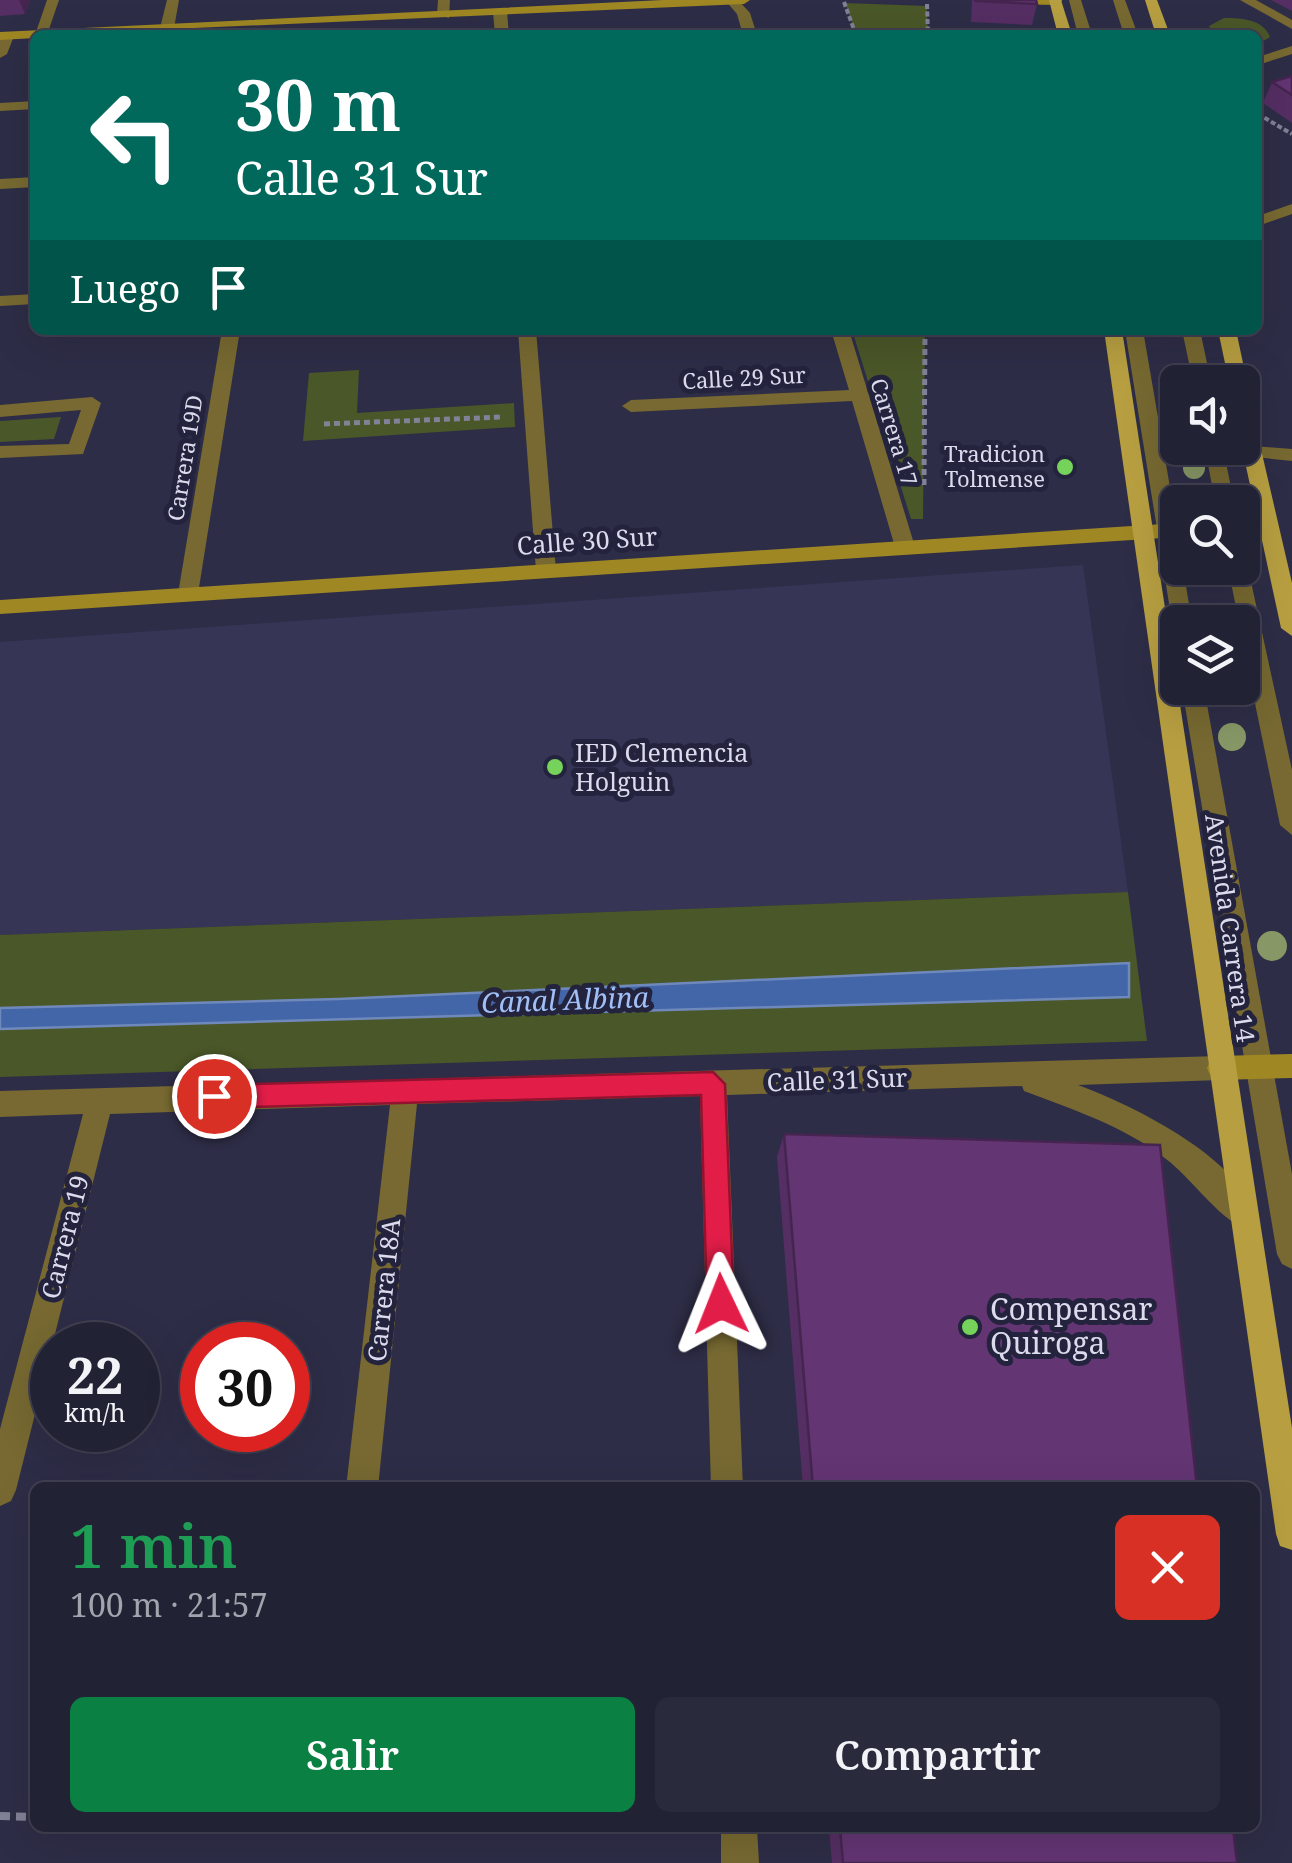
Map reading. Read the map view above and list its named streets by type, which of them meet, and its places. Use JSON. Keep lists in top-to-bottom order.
{
  "streets": {
    "main road": ["Avenida Carrera 14"],
    "street": [
      "Calle 29 Sur",
      "Carrera 17",
      "Carrera 19D",
      "Calle 30 Sur",
      "Calle 31 Sur",
      "Carrera 19",
      "Carrera 18A"
    ]
  },
  "crossings": [
    ["Calle 29 Sur", "Carrera 17"],
    ["Carrera 17", "Calle 30 Sur"],
    ["Carrera 19D", "Calle 30 Sur"],
    ["Avenida Carrera 14", "Calle 31 Sur"],
    ["Calle 31 Sur", "Carrera 19"],
    ["Calle 31 Sur", "Carrera 18A"]
  ],
  "water": ["Canal Albina"],
  "places": ["Tradicion Tolmense", "IED Clemencia Holguin", "Compensar Quiroga"],
  "page": {
    "turn": ["30 m", "Calle 31 Sur"],
    "then": "Luego",
    "speed": "22 km/h",
    "limit": "30",
    "heading": ["1 min", "100 m · 21:57"],
    "buttons": ["Salir", "Compartir"]
  }
}
